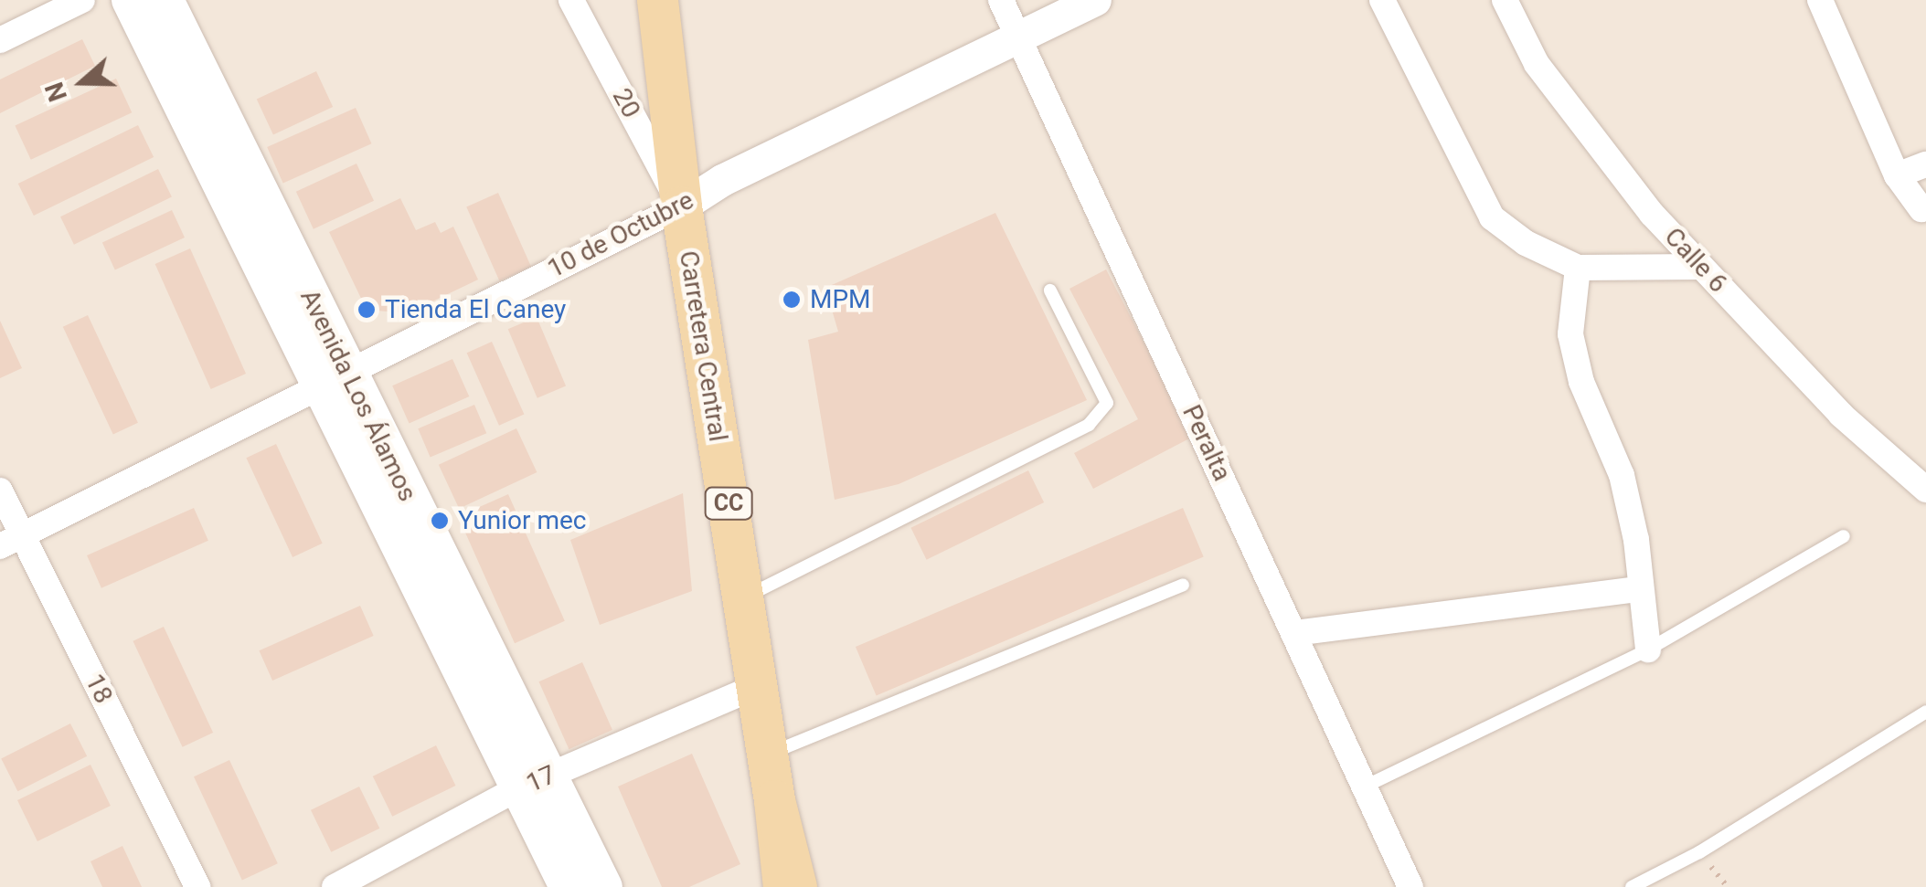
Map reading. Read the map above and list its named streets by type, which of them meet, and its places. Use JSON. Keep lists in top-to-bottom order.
{
  "streets": {
    "main road": ["Carretera Central", "Avenida Los Álamos", "CC"],
    "street": [
      "20",
      "10 de Octubre",
      "Calle 6",
      "Peralta",
      "18",
      "17"
    ]
  },
  "crossings": [
    ["20", "10 de Octubre"],
    ["20", "Carretera Central"],
    ["10 de Octubre", "Carretera Central"],
    ["10 de Octubre", "Avenida Los Álamos"],
    ["10 de Octubre", "Peralta"],
    ["10 de Octubre", "18"],
    ["Carretera Central", "17"],
    ["Avenida Los Álamos", "17"]
  ],
  "places": ["MPM", "Tienda El Caney", "Yunior mec"],
  "north": "left"
}
